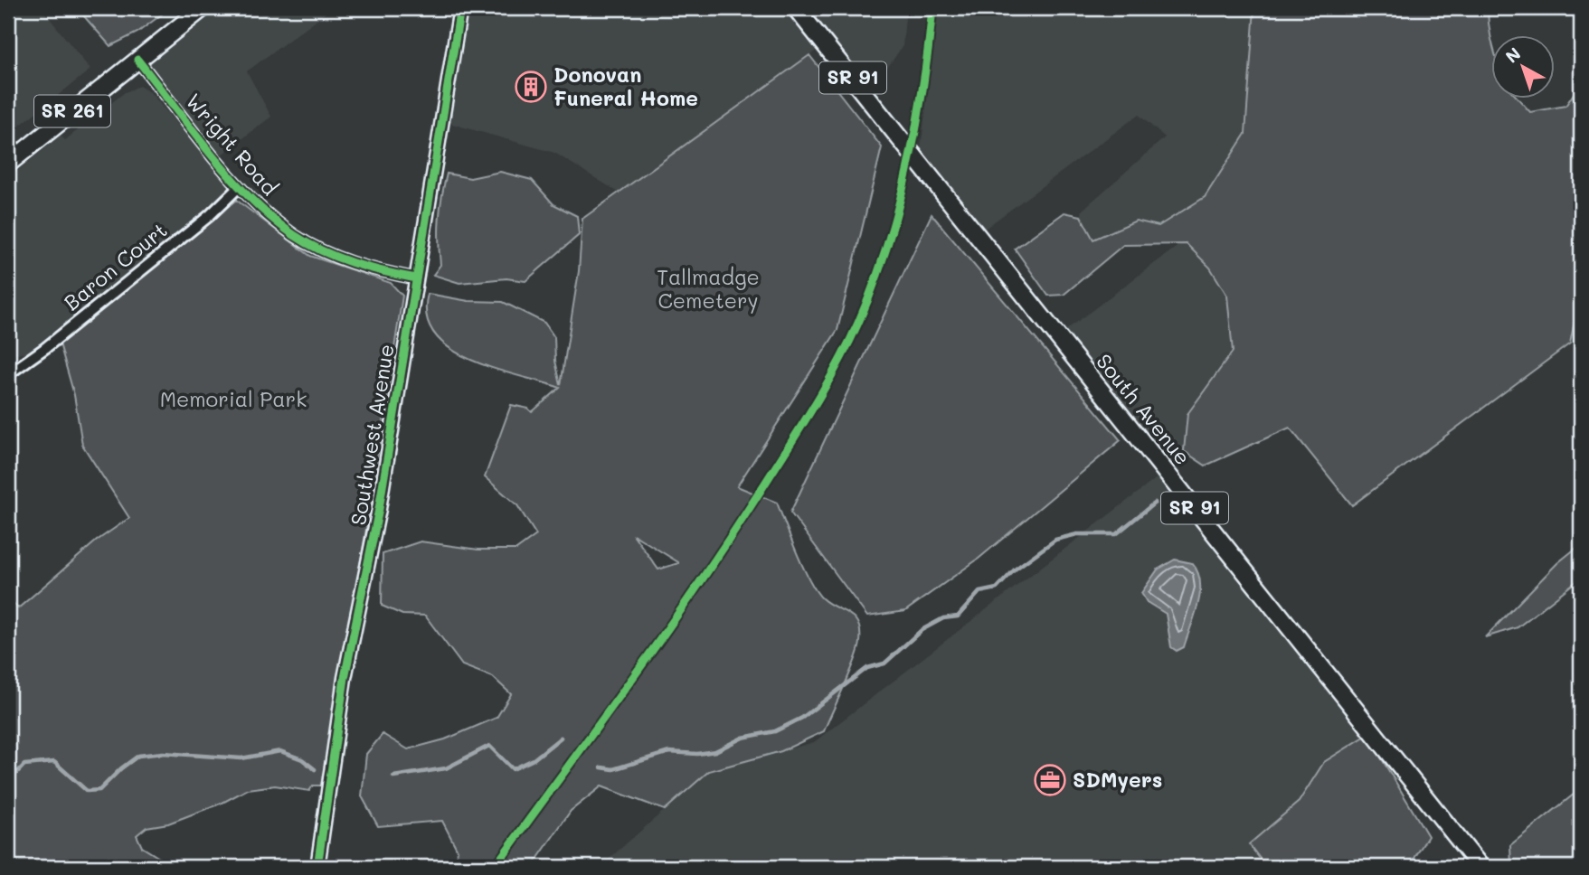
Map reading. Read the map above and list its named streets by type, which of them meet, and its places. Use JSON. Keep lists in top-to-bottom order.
{
  "streets": {
    "main road": ["SR 91", "SR 261", "South Avenue"],
    "street": ["Wright Road", "Baron Court", "Southwest Avenue"]
  },
  "crossings": [
    ["SR 261", "Wright Road"],
    ["Wright Road", "Baron Court"],
    ["Wright Road", "Southwest Avenue"]
  ],
  "parks": ["Tallmadge Cemetery", "Memorial Park"],
  "places": {
    "building": ["Donovan Funeral Home"],
    "office": ["SDMyers"]
  },
  "north": "top left"
}
